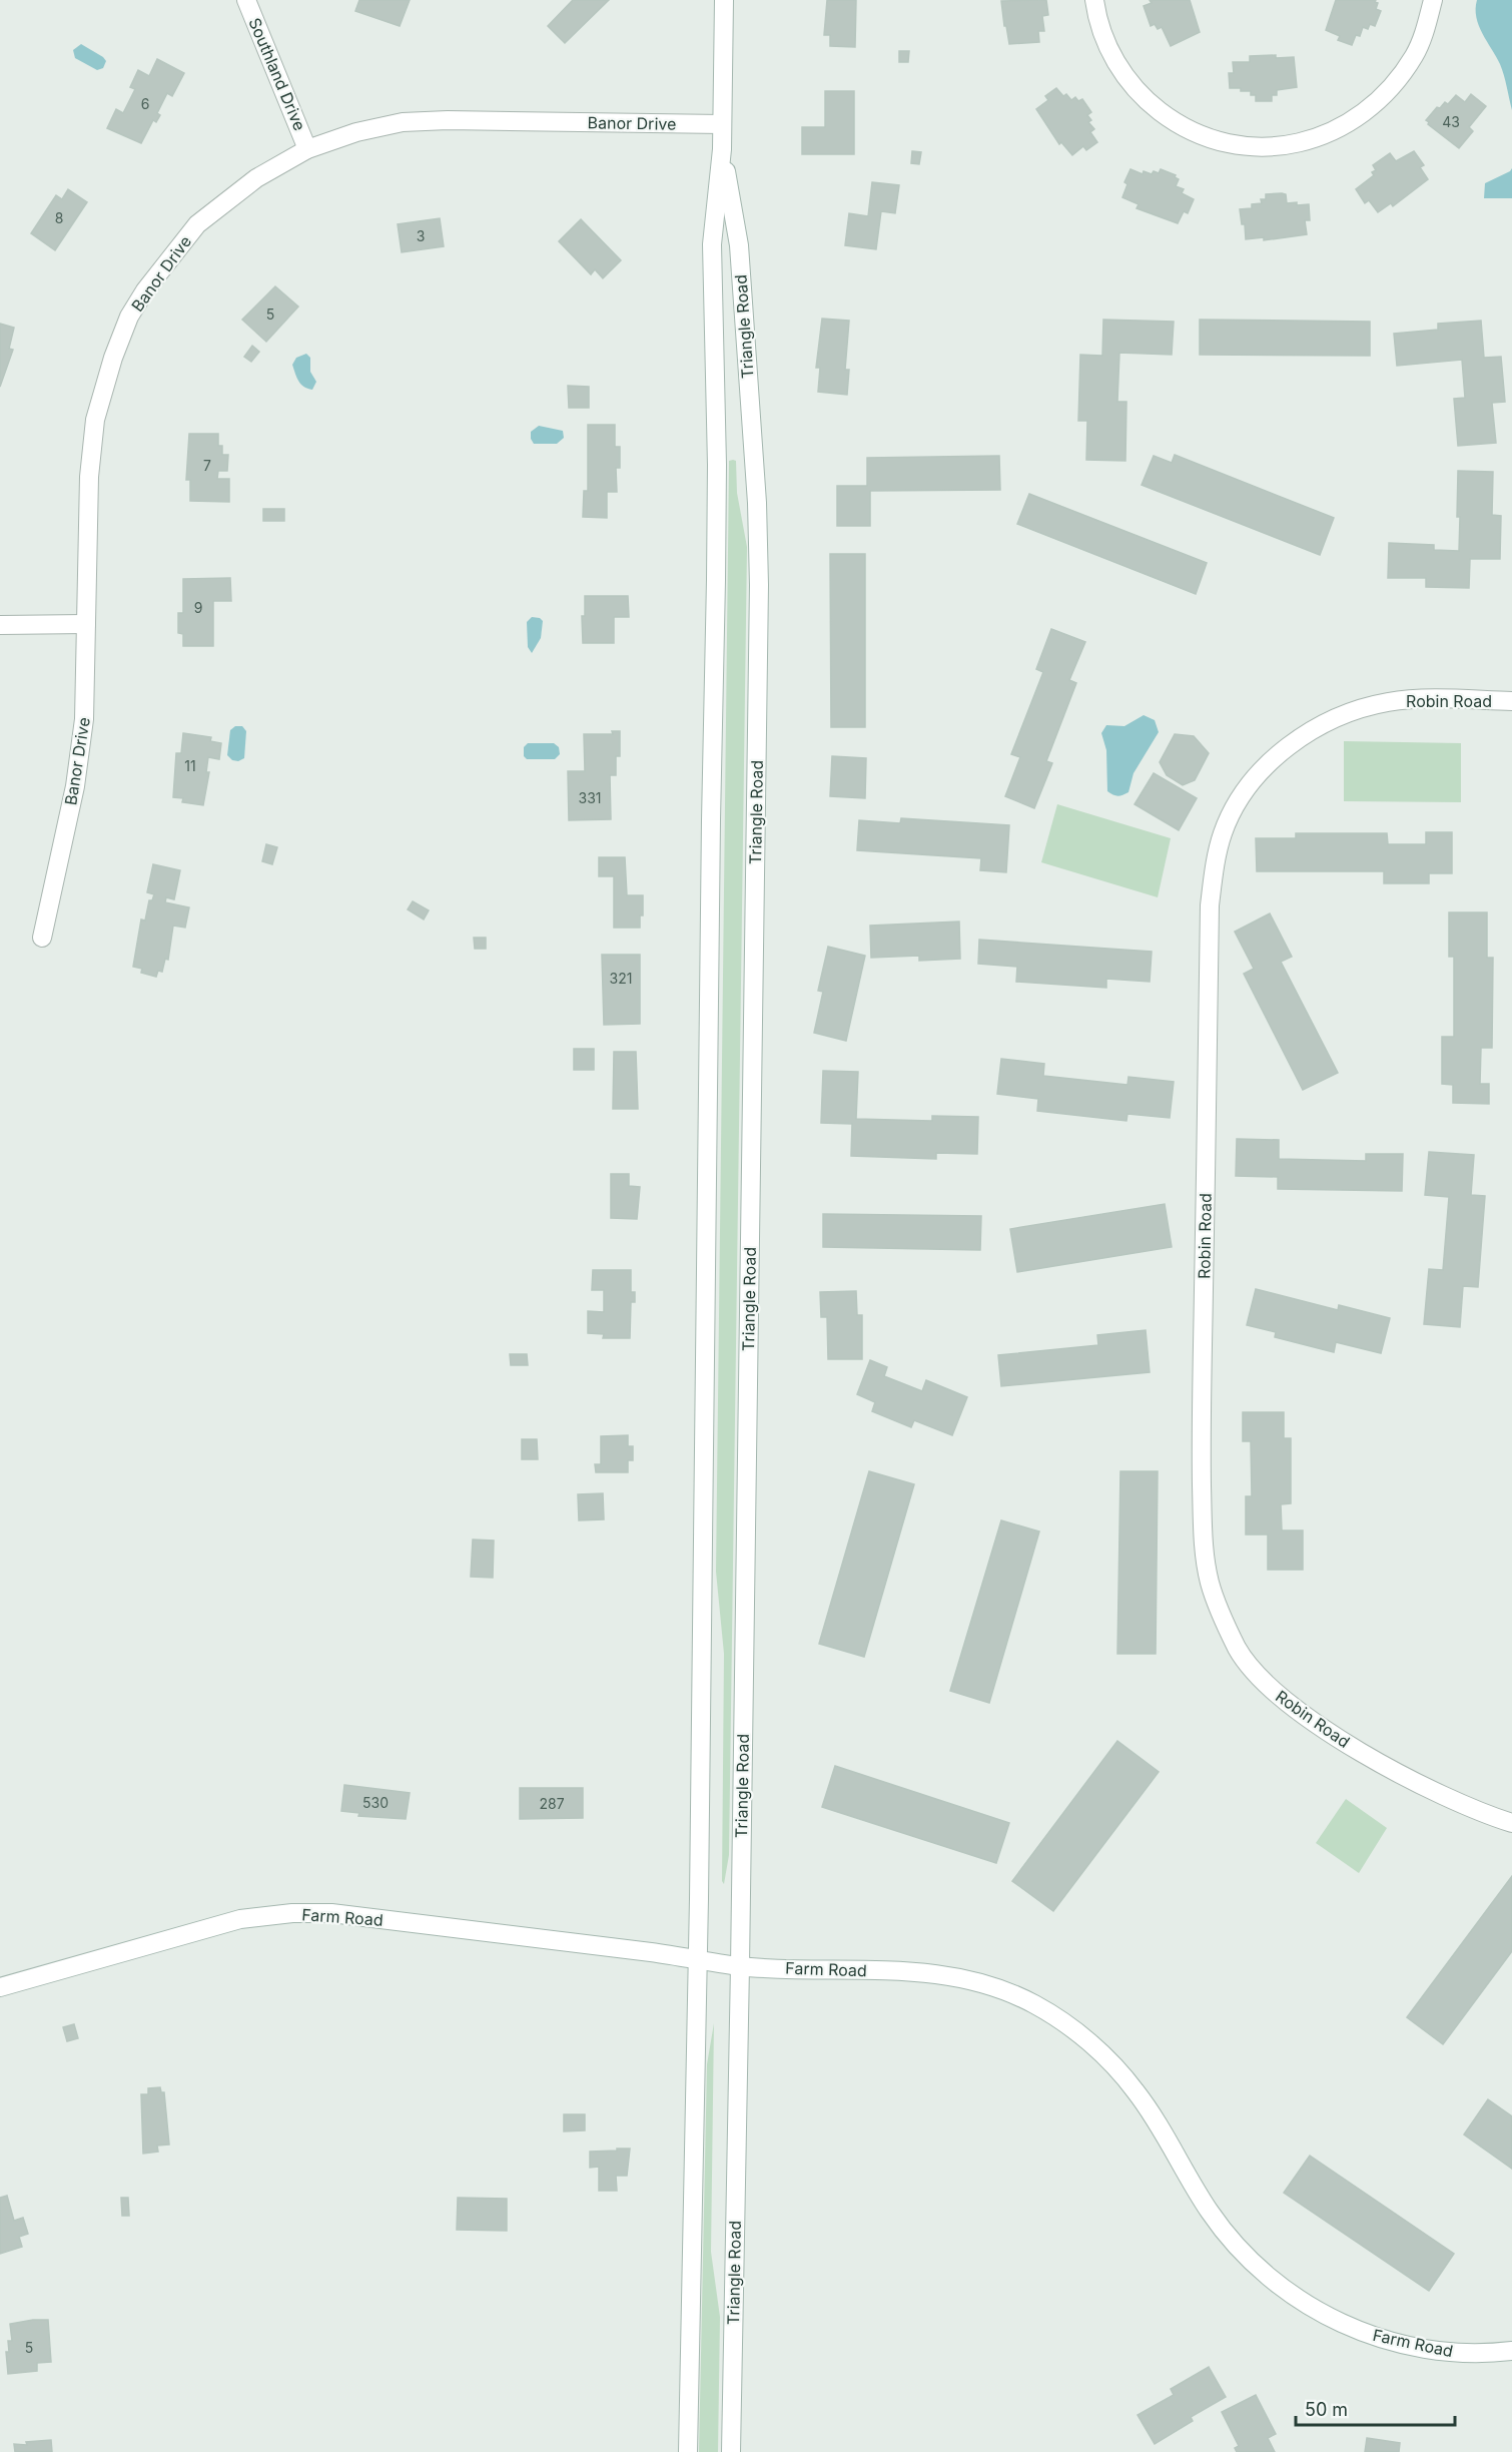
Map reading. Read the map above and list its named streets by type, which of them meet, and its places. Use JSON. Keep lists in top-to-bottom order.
{
  "streets": {
    "street": [
      "Southland Drive",
      "Banor Drive",
      "Triangle Road",
      "Robin Road",
      "Farm Road"
    ]
  },
  "crossings": [
    ["Southland Drive", "Banor Drive"],
    ["Banor Drive", "Triangle Road"],
    ["Triangle Road", "Farm Road"]
  ],
  "house_numbers": [
    "6",
    "43",
    "8",
    "3",
    "5",
    "7",
    "9",
    "11",
    "331",
    "321",
    "530",
    "287",
    "5"
  ],
  "scale_bar": "50 m"
}
